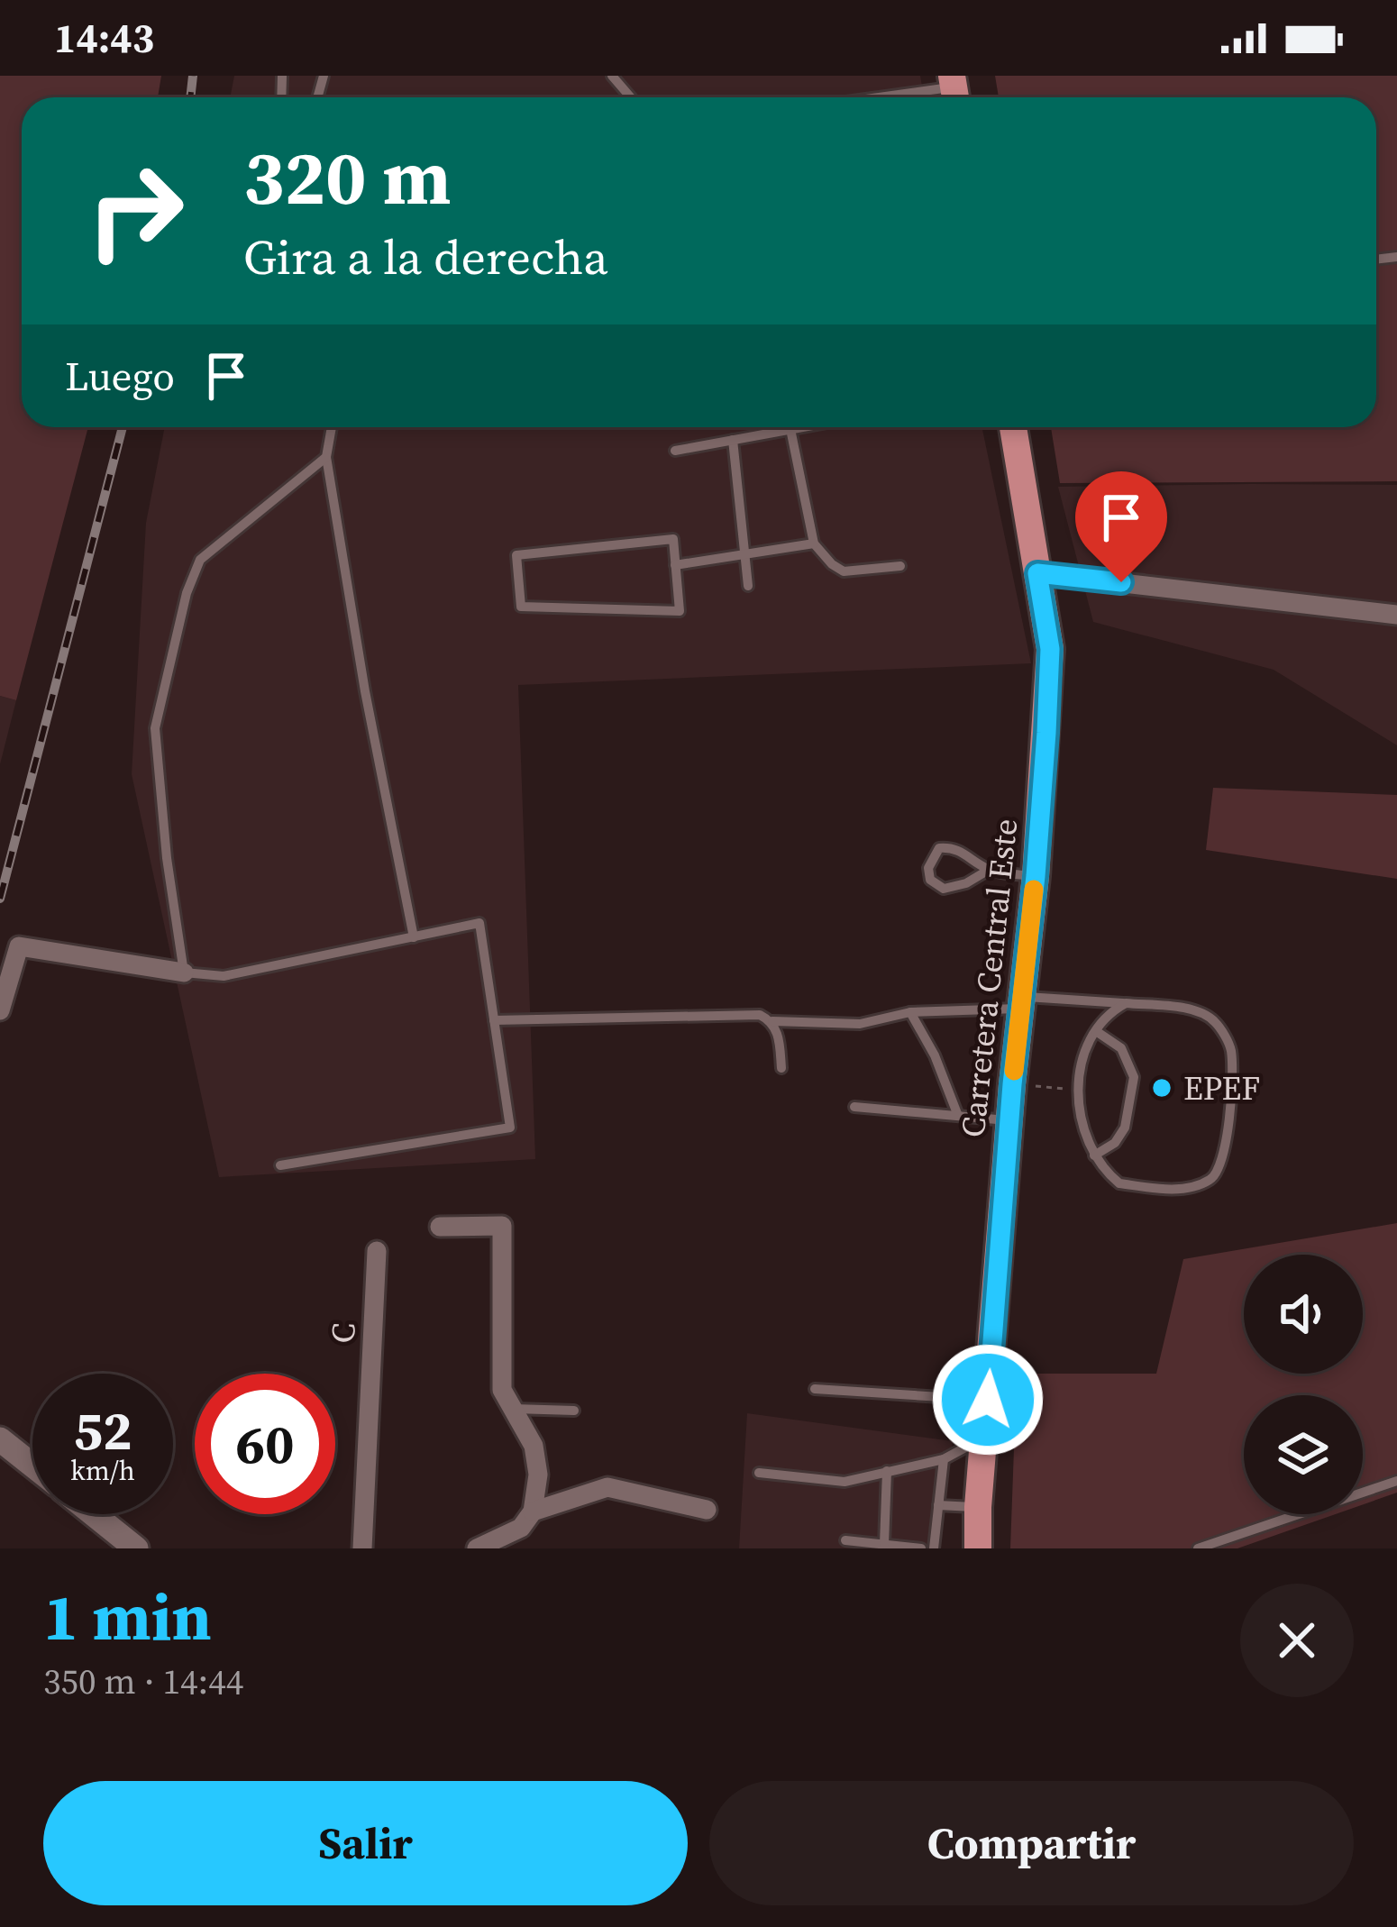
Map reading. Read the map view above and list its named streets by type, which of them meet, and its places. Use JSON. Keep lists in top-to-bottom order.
{
  "streets": {
    "main road": ["Carretera Central Este"],
    "street": ["C"]
  },
  "places": ["EPEF"],
  "page": {
    "status": "14:43",
    "turn": ["320 m", "Gira a la derecha"],
    "then": "Luego",
    "speed": "52 km/h",
    "limit": "60",
    "heading": ["1 min", "350 m · 14:44"],
    "buttons": ["Salir", "Compartir"]
  }
}
